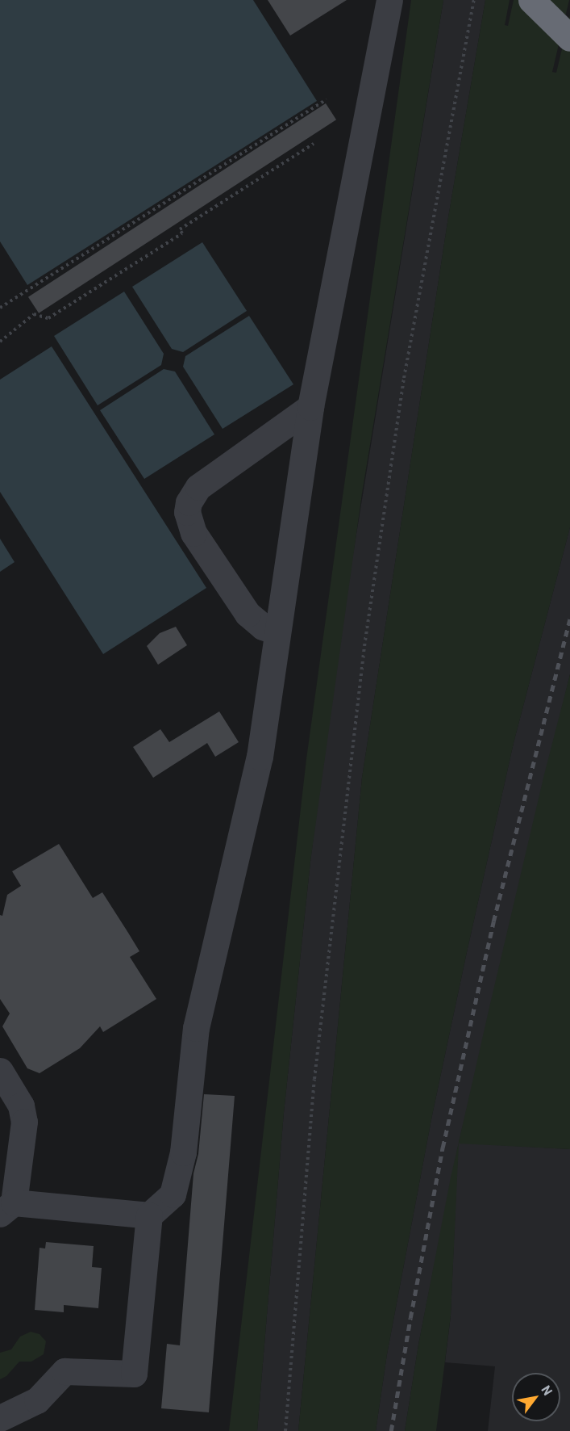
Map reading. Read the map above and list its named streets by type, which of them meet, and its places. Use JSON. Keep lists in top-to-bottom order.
{
  "north": "top right"
}
